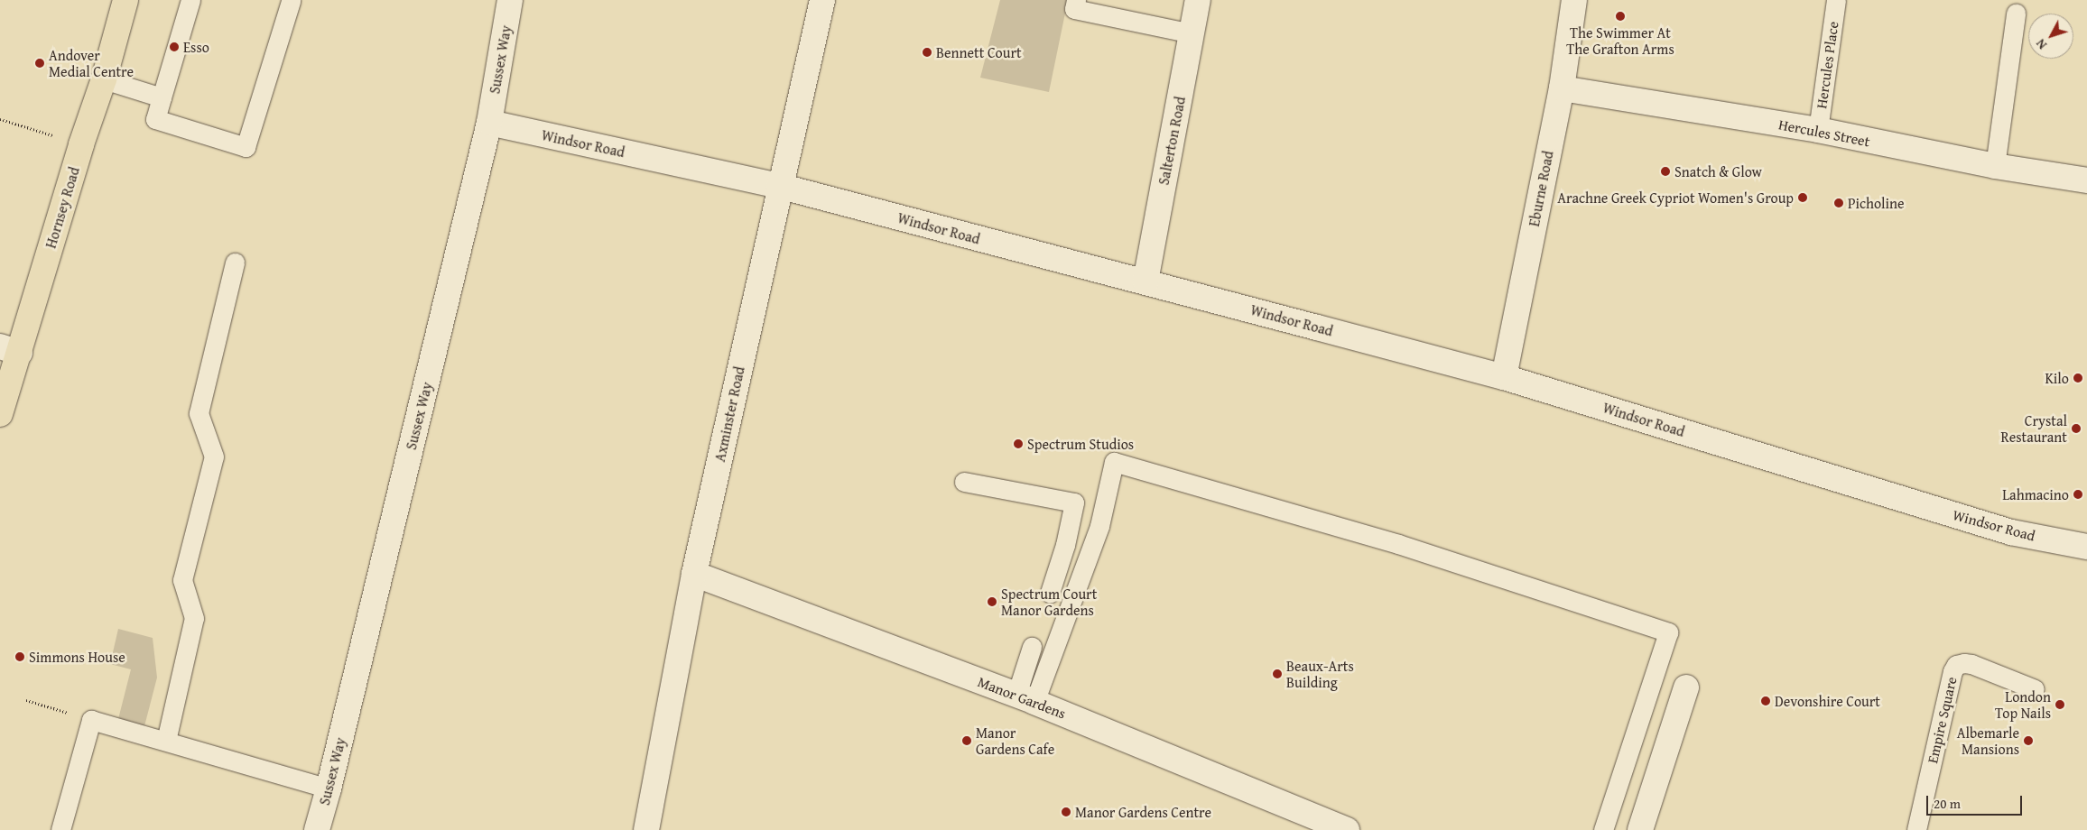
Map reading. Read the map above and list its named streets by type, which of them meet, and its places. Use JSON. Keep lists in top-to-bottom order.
{
  "streets": {
    "main road": ["Hornsey Road"],
    "street": [
      "Sussex Way",
      "Hercules Street",
      "Salterton Road",
      "Windsor Road",
      "Eburne Road",
      "Axminster Road",
      "Manor Gardens"
    ],
    "lane": ["Hercules Place", "Empire Square"]
  },
  "crossings": [
    ["Sussex Way", "Windsor Road"],
    ["Hercules Place", "Hercules Street"],
    ["Hercules Street", "Eburne Road"],
    ["Salterton Road", "Windsor Road"],
    ["Windsor Road", "Eburne Road"],
    ["Windsor Road", "Axminster Road"],
    ["Axminster Road", "Manor Gardens"]
  ],
  "places": [
    "The Swimmer At The Grafton Arms",
    "Esso",
    "Bennett Court",
    "Andover Medial Centre",
    "Snatch & Glow",
    "Arachne Greek Cypriot Women's Group",
    "Picholine",
    "Kilo",
    "Crystal Restaurant",
    "Spectrum Studios",
    "Lahmacino",
    "Spectrum Court Manor Gardens",
    "Simmons House",
    "Beaux-Arts Building",
    "Devonshire Court",
    "London Top Nails",
    "Manor Gardens Cafe",
    "Albemarle Mansions",
    "Manor Gardens Centre"
  ],
  "scale_bar": "20 m",
  "north": "bottom left"
}
